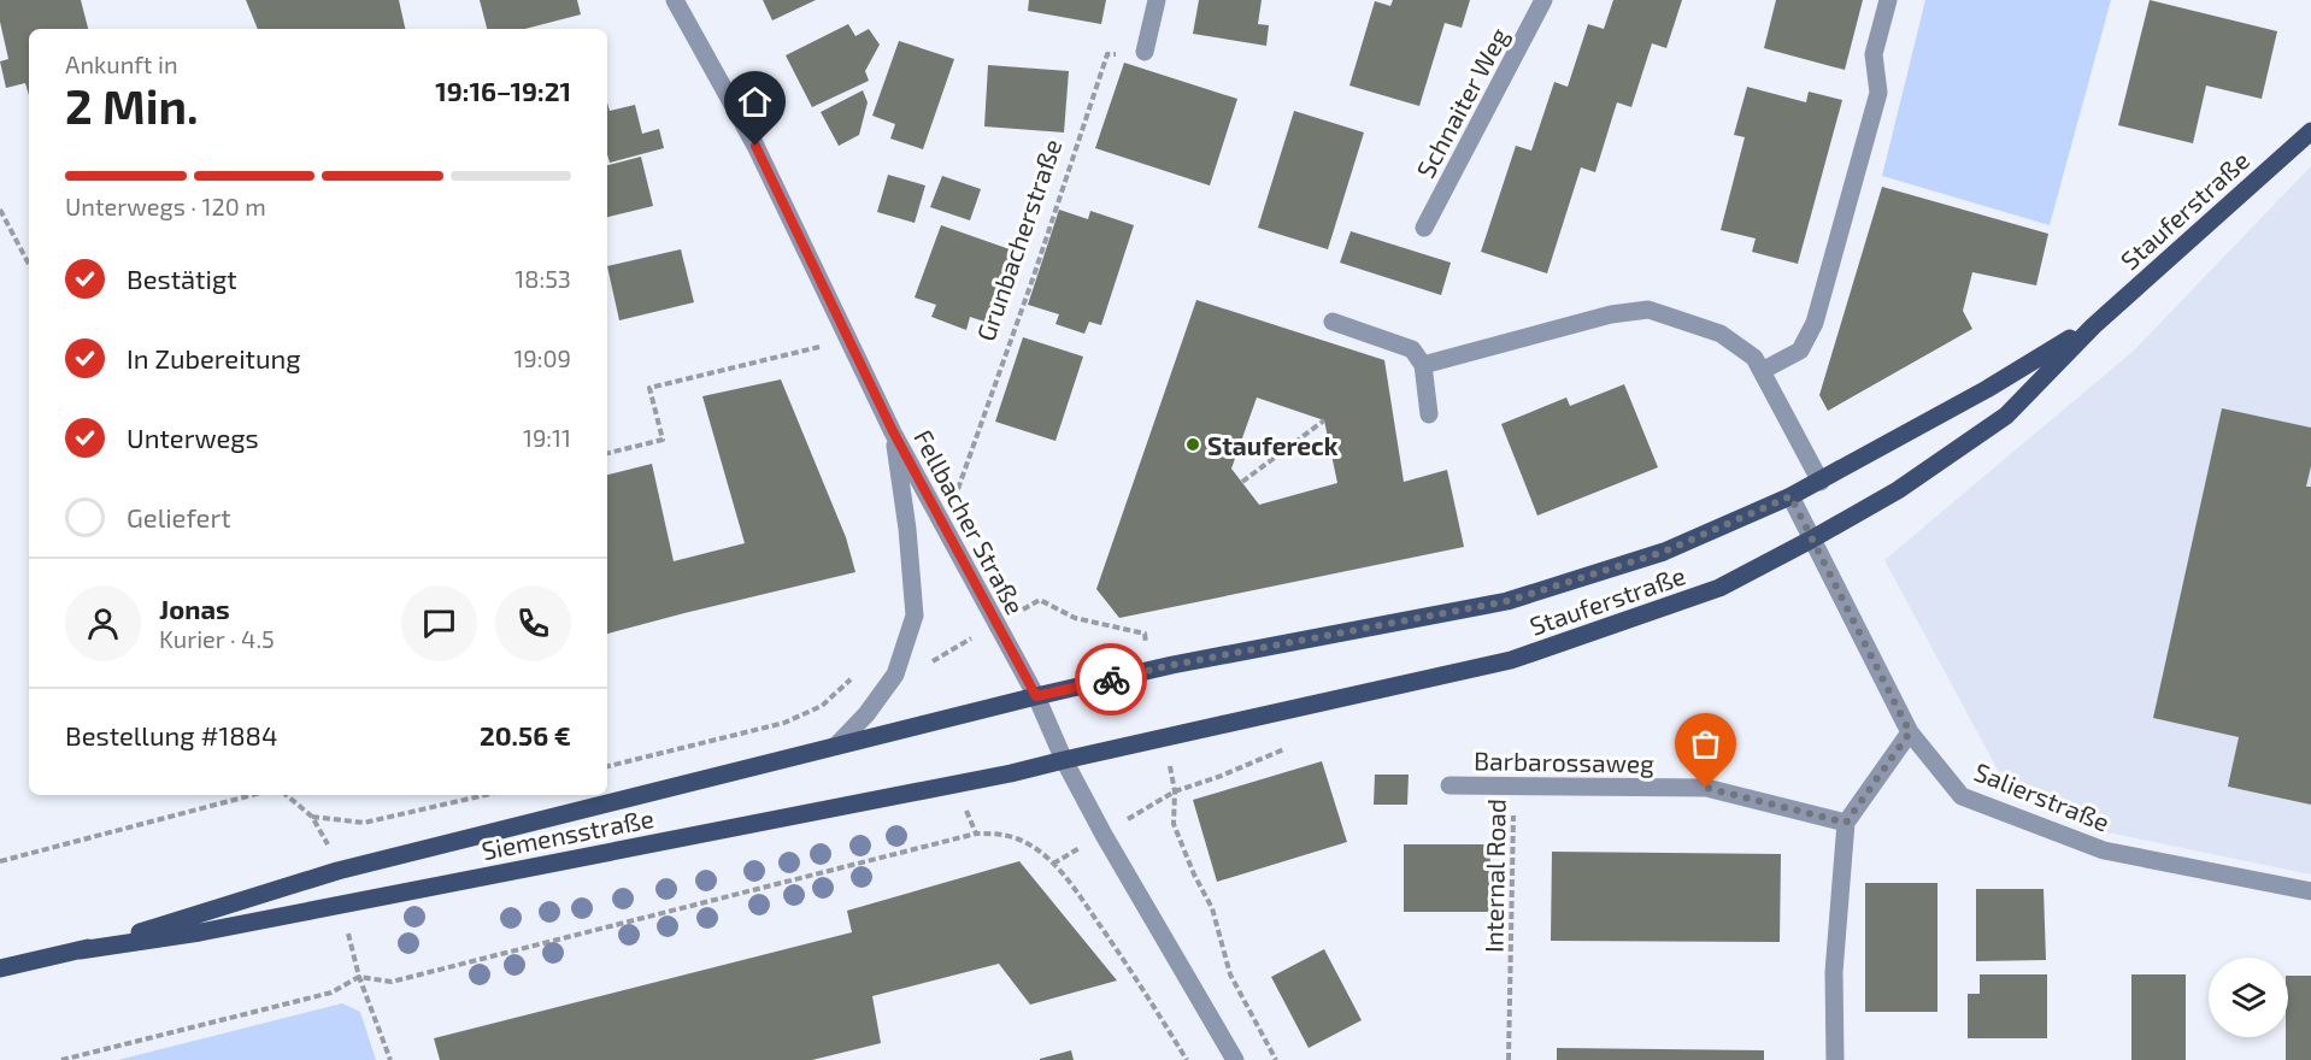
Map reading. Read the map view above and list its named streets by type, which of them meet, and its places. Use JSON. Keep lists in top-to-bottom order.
{
  "streets": {
    "main road": ["Stauferstraße", "Siemensstraße"],
    "street": [
      "Schnaiter Weg",
      "Fellbacher Straße",
      "Barbarossaweg",
      "Salierstraße"
    ],
    "path": ["Grunbacherstraße", "Internal Road"]
  },
  "crossings": [
    ["Stauferstraße", "Fellbacher Straße"],
    ["Stauferstraße", "Salierstraße"],
    ["Stauferstraße", "Siemensstraße"],
    ["Grunbacherstraße", "Fellbacher Straße"],
    ["Fellbacher Straße", "Siemensstraße"],
    ["Barbarossaweg", "Internal Road"]
  ],
  "places": ["Staufereck"],
  "page": {
    "heading": ["2 Min.", "Ankunft in", "19:16–19:21"],
    "panel": [
      "Jonas",
      "Kurier · 4.5",
      "Bestellung #1884",
      "20.56 €"
    ],
    "bar": "Unterwegs · 120 m",
    "list": [
      ["Bestätigt", "18:53"],
      ["In Zubereitung", "19:09"],
      ["Unterwegs", "19:11"],
      "Geliefert"
    ]
  }
}
